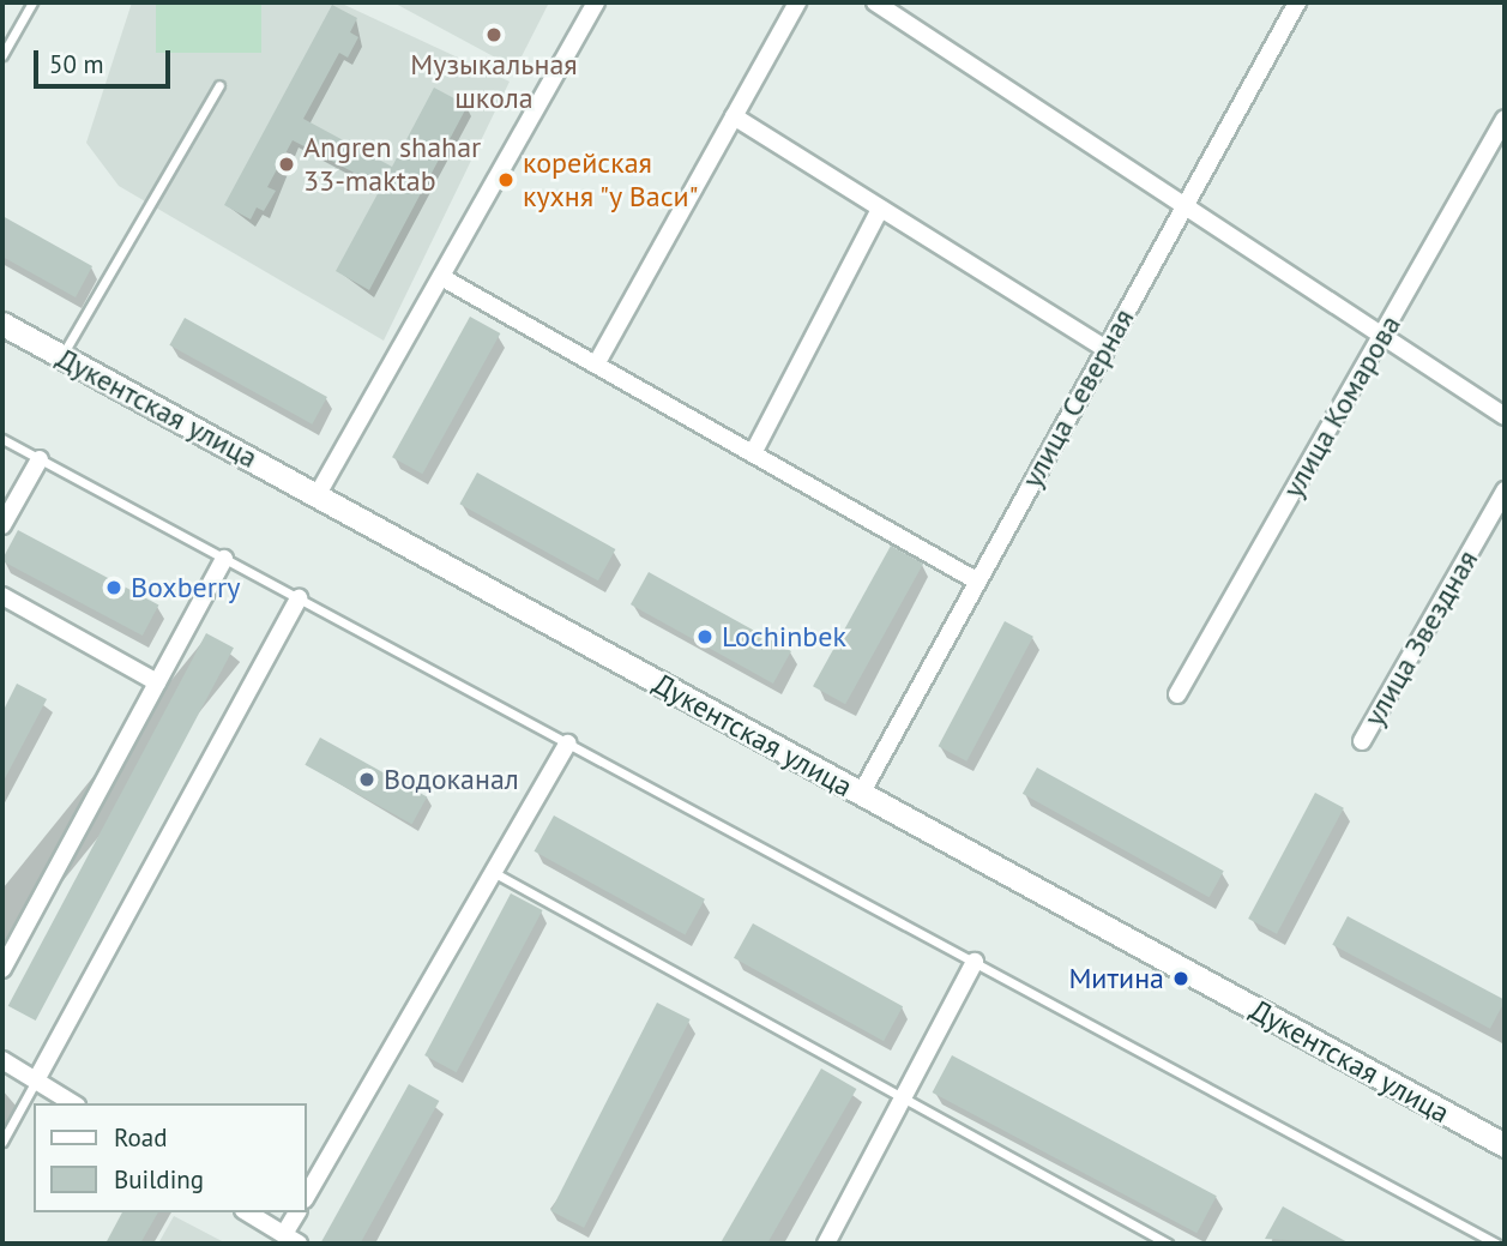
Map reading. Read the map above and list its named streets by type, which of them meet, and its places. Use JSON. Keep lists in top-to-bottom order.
{
  "streets": {
    "main road": ["Дукентская улица"],
    "street": ["улица Северная", "улица Комарова", "улица Звездная"]
  },
  "crossings": [
    ["улица Северная", "Дукентская улица"]
  ],
  "places": [
    "Музыкальная школа",
    "Angren shahar 33-maktab",
    "корейская кухня \"у Васи\"",
    "Boxberry",
    "Lochinbek",
    "Водоканал",
    "Митина"
  ],
  "legend": ["Road", "Building"],
  "scale_bar": "50 m"
}
